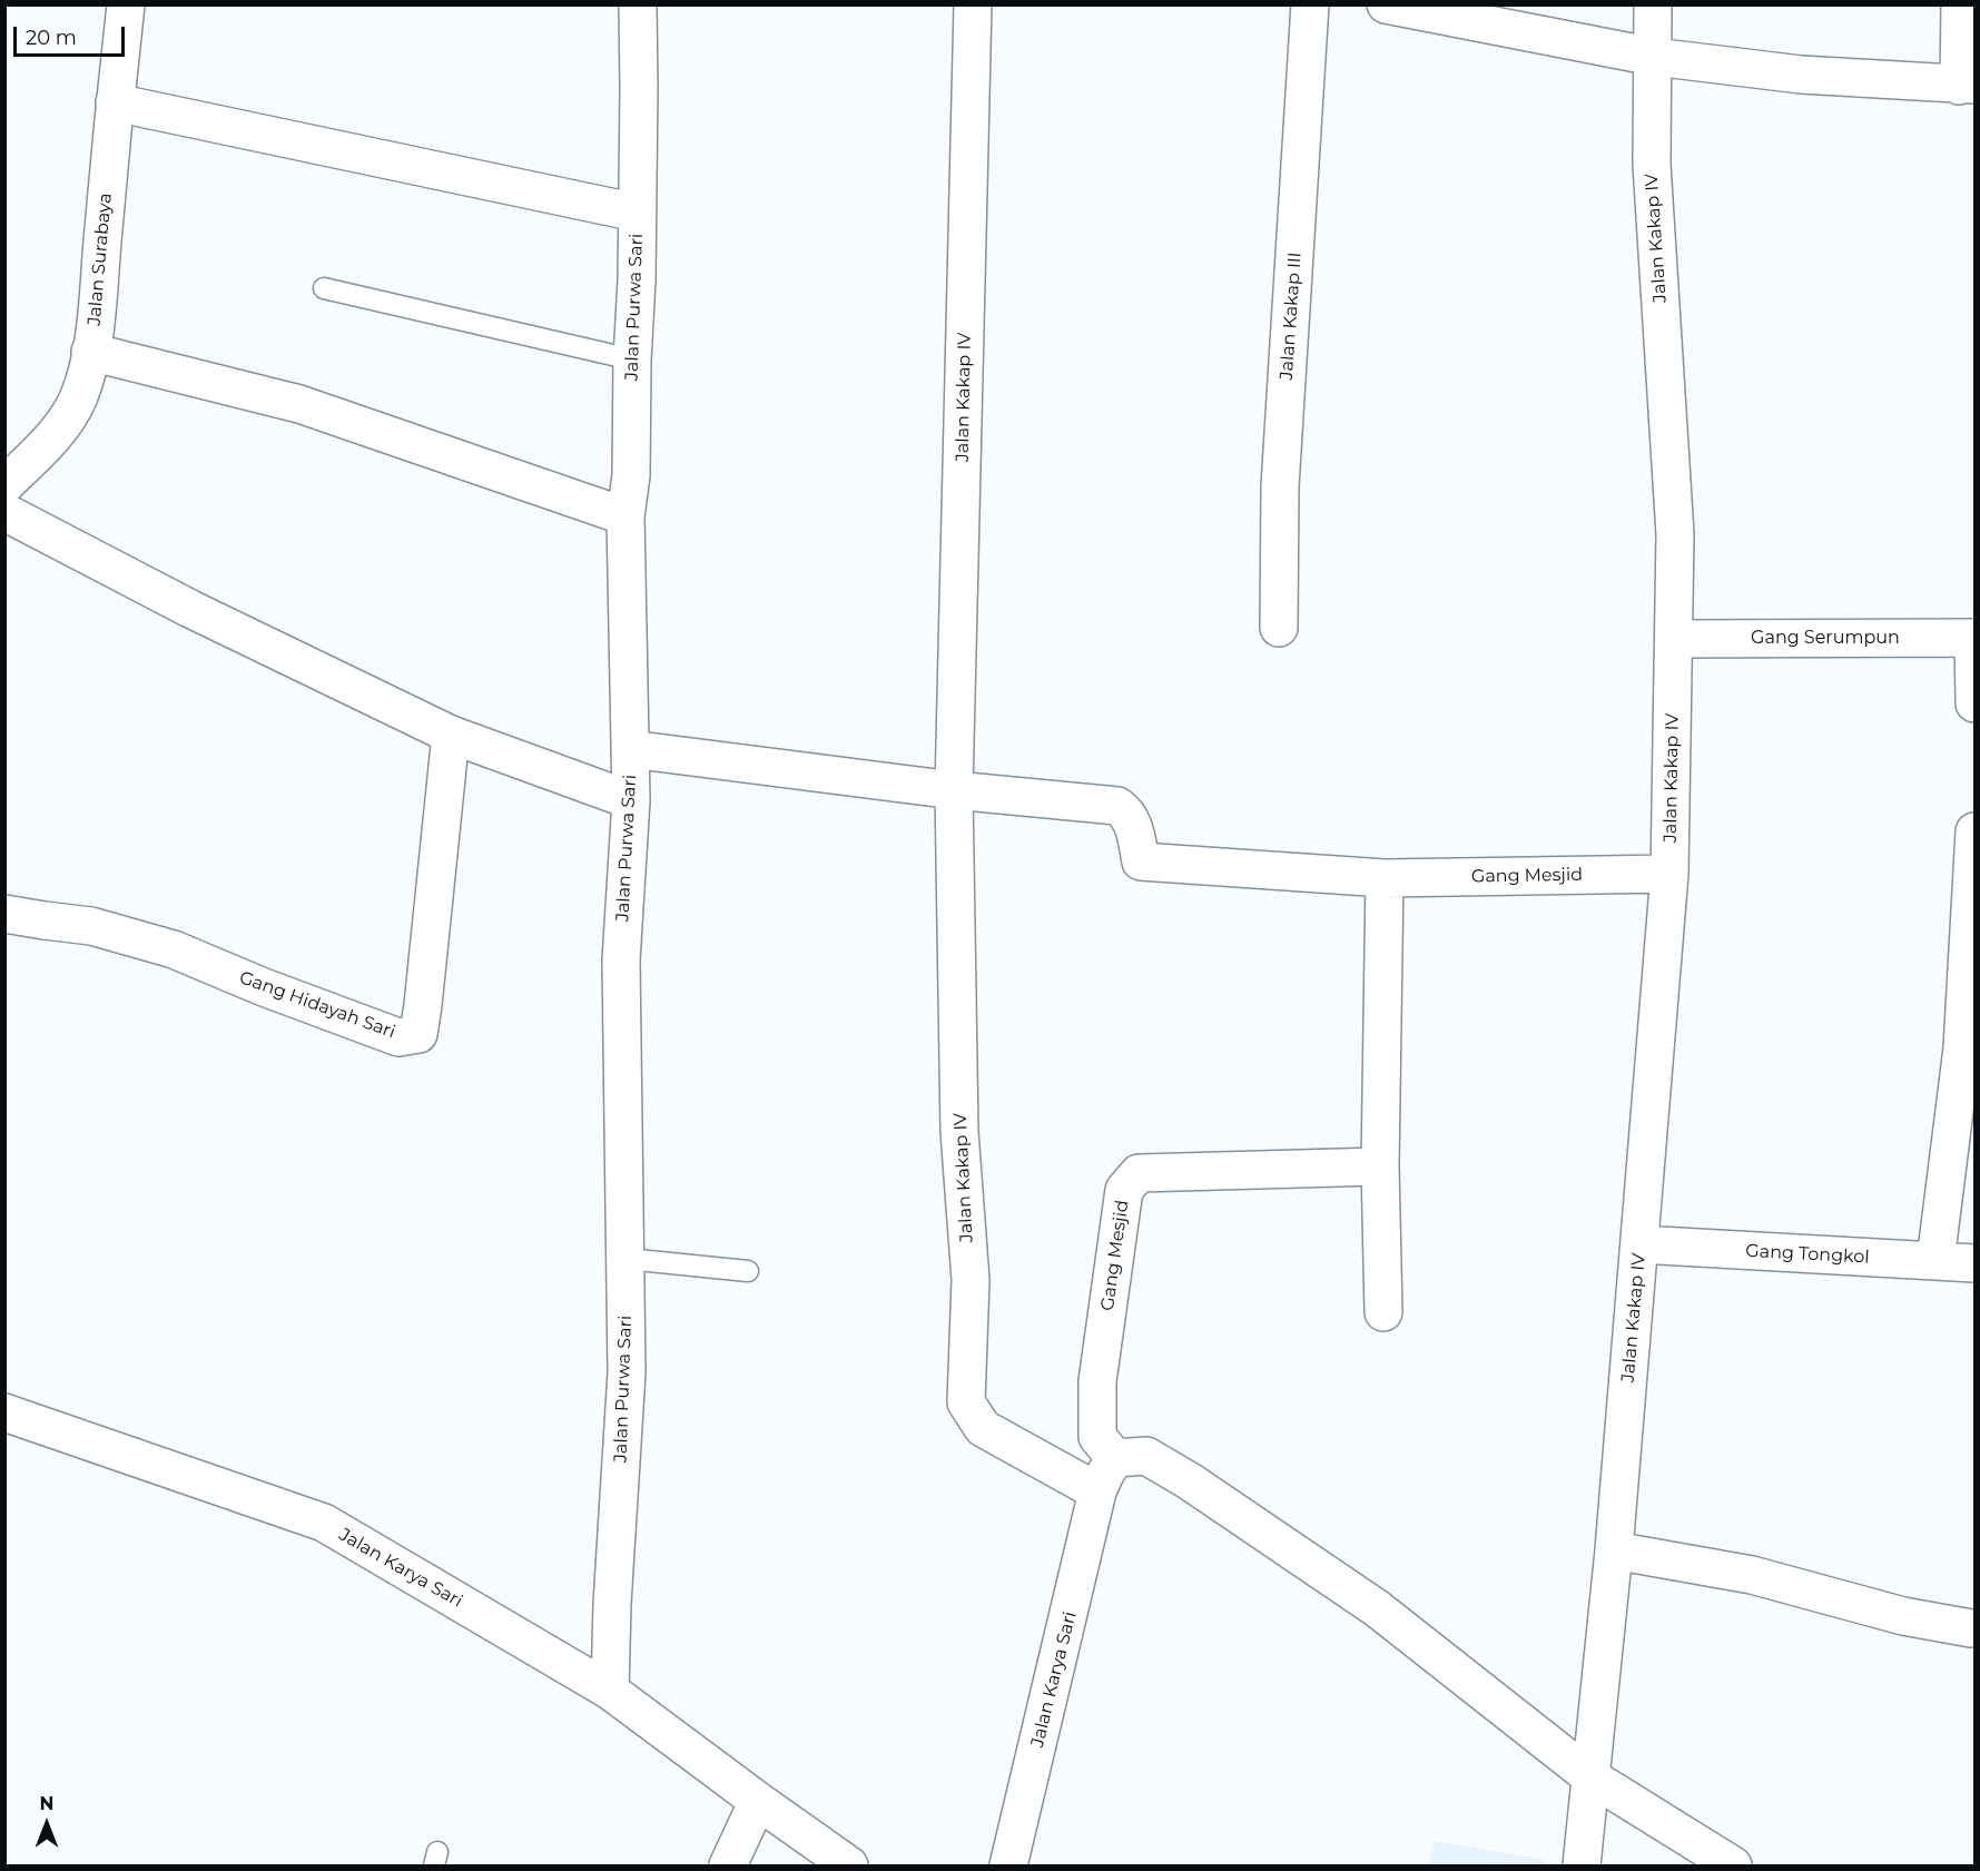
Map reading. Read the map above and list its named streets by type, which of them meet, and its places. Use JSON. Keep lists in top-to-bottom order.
{
  "streets": {
    "street": [
      "Jalan Kakap IV",
      "Jalan Surabaya",
      "Jalan Purwa Sari",
      "Jalan Kakap III",
      "Gang Serumpun",
      "Gang Mesjid",
      "Gang Hidayah Sari",
      "Gang Tongkol",
      "Jalan Karya Sari"
    ]
  },
  "crossings": [
    ["Jalan Kakap IV", "Gang Serumpun"],
    ["Jalan Kakap IV", "Gang Mesjid"],
    ["Jalan Kakap IV", "Gang Tongkol"],
    ["Jalan Kakap IV", "Jalan Karya Sari"],
    ["Jalan Purwa Sari", "Jalan Karya Sari"],
    ["Gang Mesjid", "Jalan Karya Sari"]
  ],
  "scale_bar": "20 m",
  "north": "top"
}
